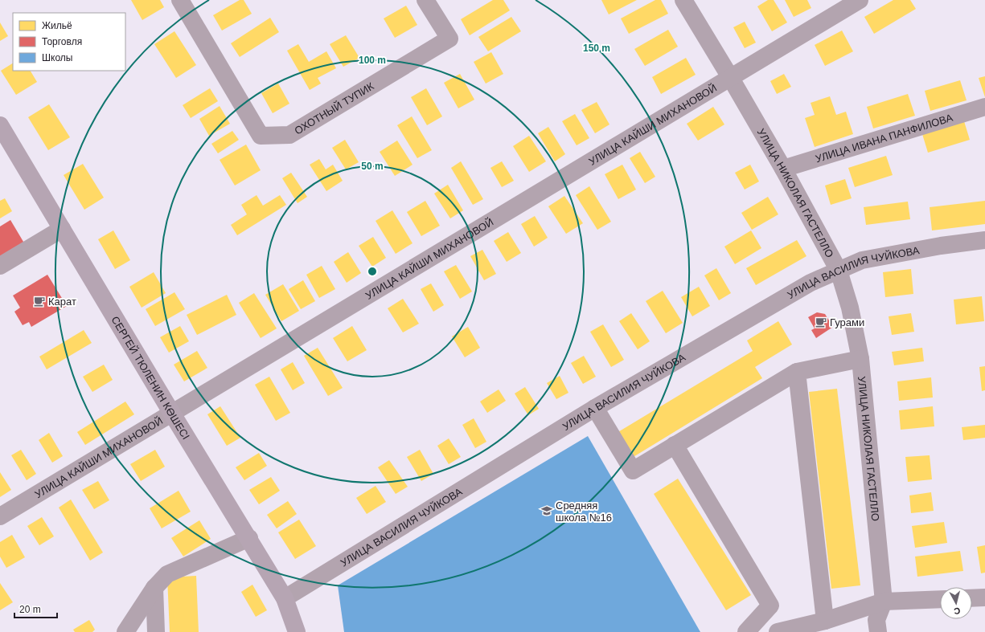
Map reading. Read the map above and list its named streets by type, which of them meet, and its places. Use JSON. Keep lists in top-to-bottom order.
{
  "streets": {
    "main road": ["СЕРГЕЙ ТЮЛЕНИН КӨШЕСІ"],
    "street": [
      "ОХОТНЫЙ ТУПИК",
      "УЛИЦА КАЙШИ МИХАНОВОЙ",
      "УЛИЦА ИВАНА ПАНФИЛОВА",
      "УЛИЦА НИКОЛАЯ ГАСТЕЛЛО",
      "УЛИЦА ВАСИЛИЯ ЧУЙКОВА"
    ]
  },
  "crossings": [
    ["УЛИЦА КАЙШИ МИХАНОВОЙ", "УЛИЦА НИКОЛАЯ ГАСТЕЛЛО"],
    ["УЛИЦА КАЙШИ МИХАНОВОЙ", "СЕРГЕЙ ТЮЛЕНИН КӨШЕСІ"],
    ["УЛИЦА ИВАНА ПАНФИЛОВА", "УЛИЦА НИКОЛАЯ ГАСТЕЛЛО"],
    ["УЛИЦА НИКОЛАЯ ГАСТЕЛЛО", "УЛИЦА ВАСИЛИЯ ЧУЙКОВА"],
    ["УЛИЦА ВАСИЛИЯ ЧУЙКОВА", "СЕРГЕЙ ТЮЛЕНИН КӨШЕСІ"]
  ],
  "places": {
    "cafe": ["Карат", "Гурами"],
    "school or university": ["Средняя школа №16"]
  },
  "legend": ["Жильё", "Торговля", "Школы"],
  "scale_bar": "20 m",
  "north": "bottom",
  "rings": ["150 m", "100 m", "50 m"]
}
